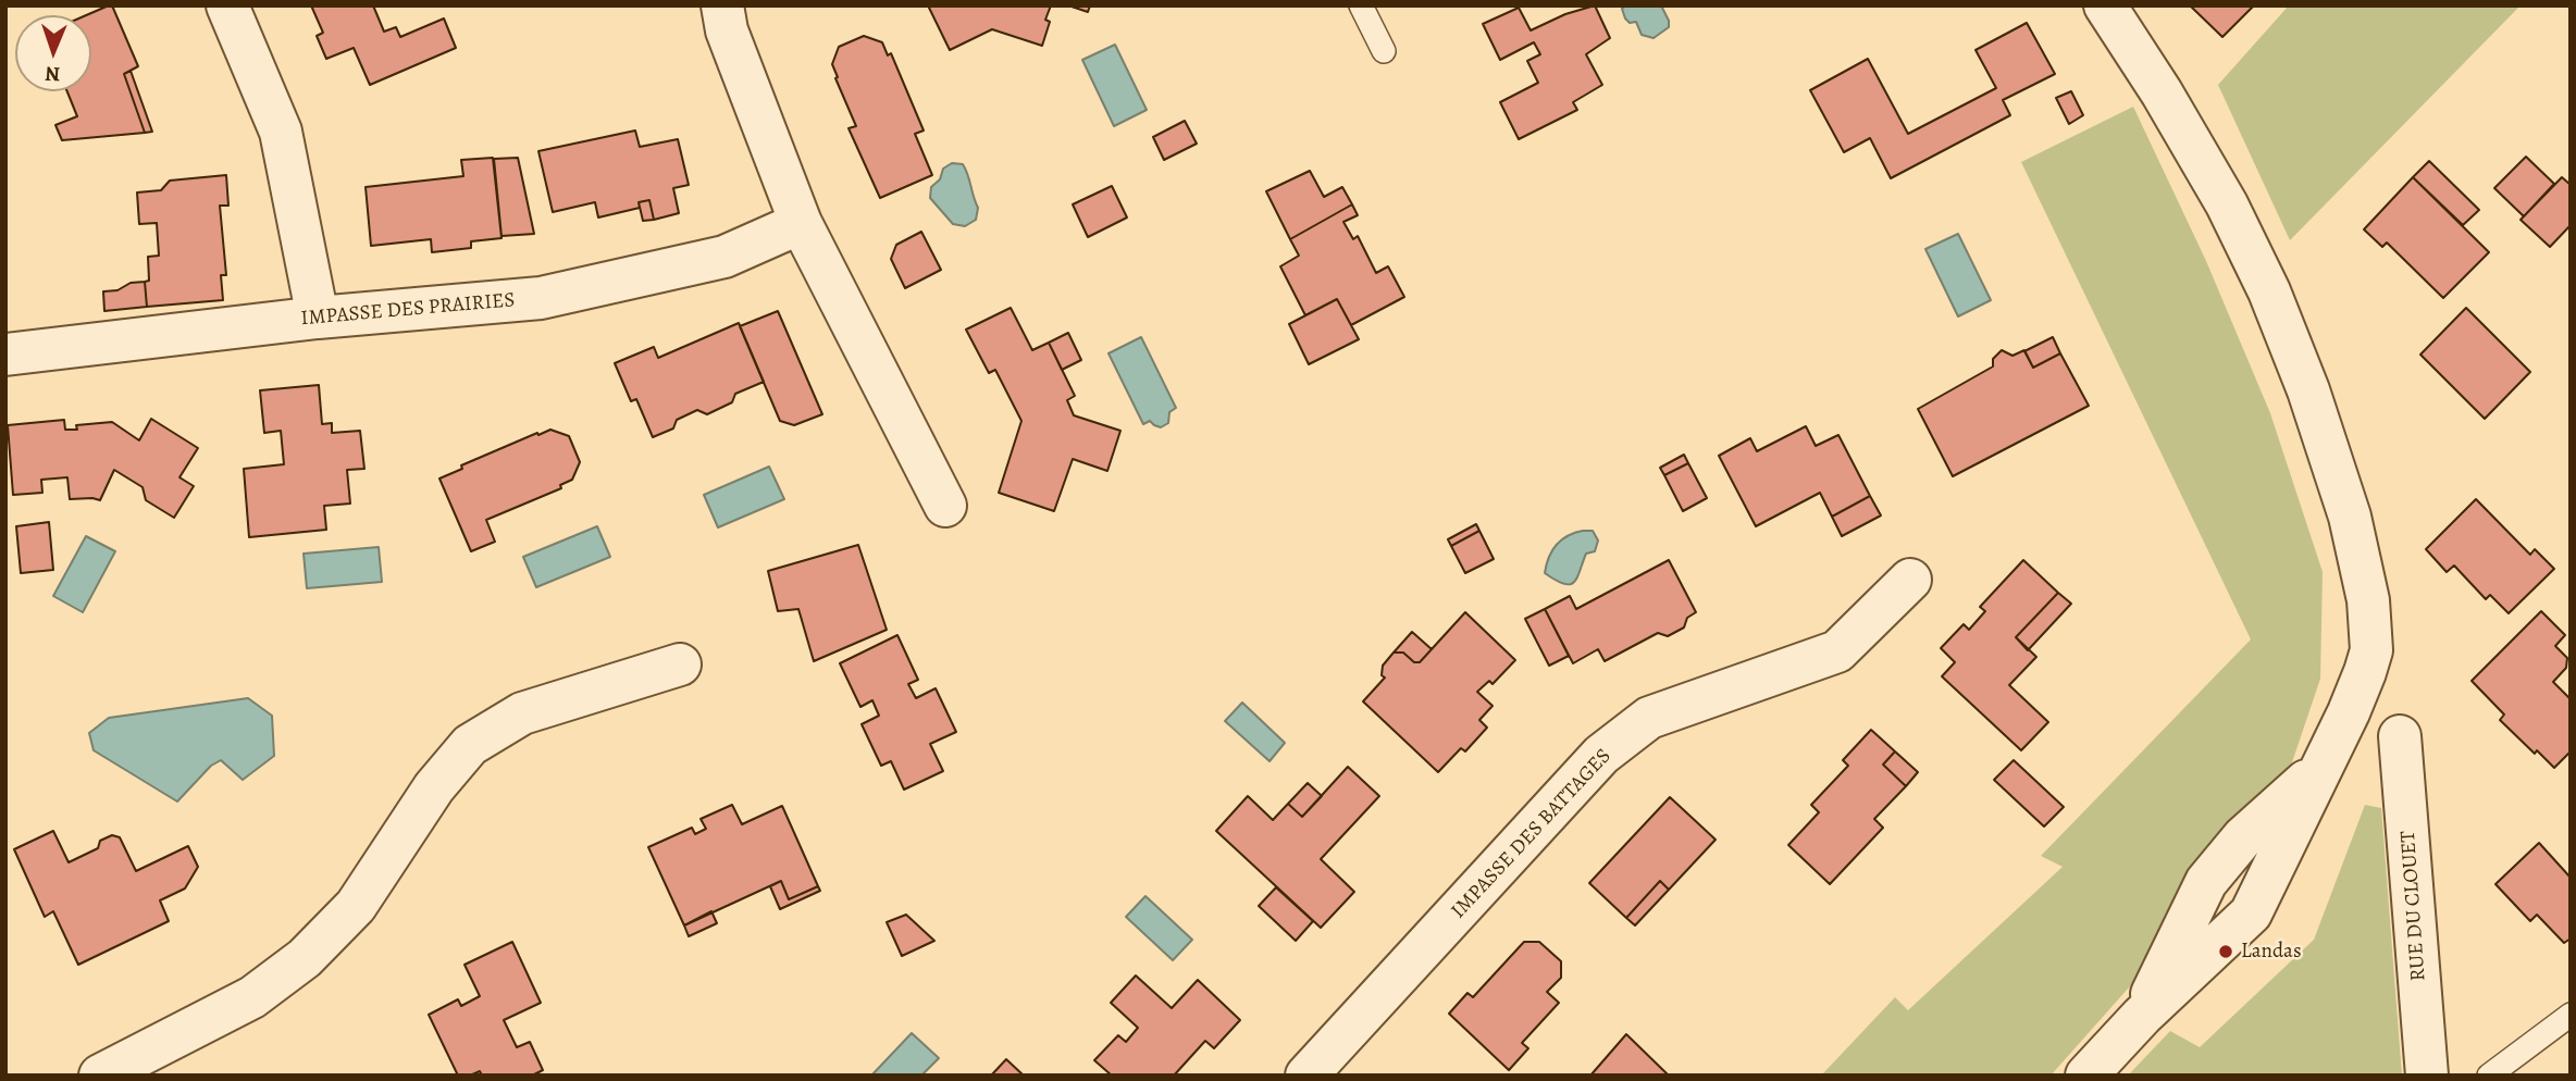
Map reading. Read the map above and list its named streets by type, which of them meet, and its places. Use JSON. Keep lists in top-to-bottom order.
{
  "streets": {
    "street": ["IMPASSE DES PRAIRIES", "IMPASSE DES BATTAGES", "RUE DU CLOUET"]
  },
  "places": ["Landas"],
  "north": "bottom"
}
